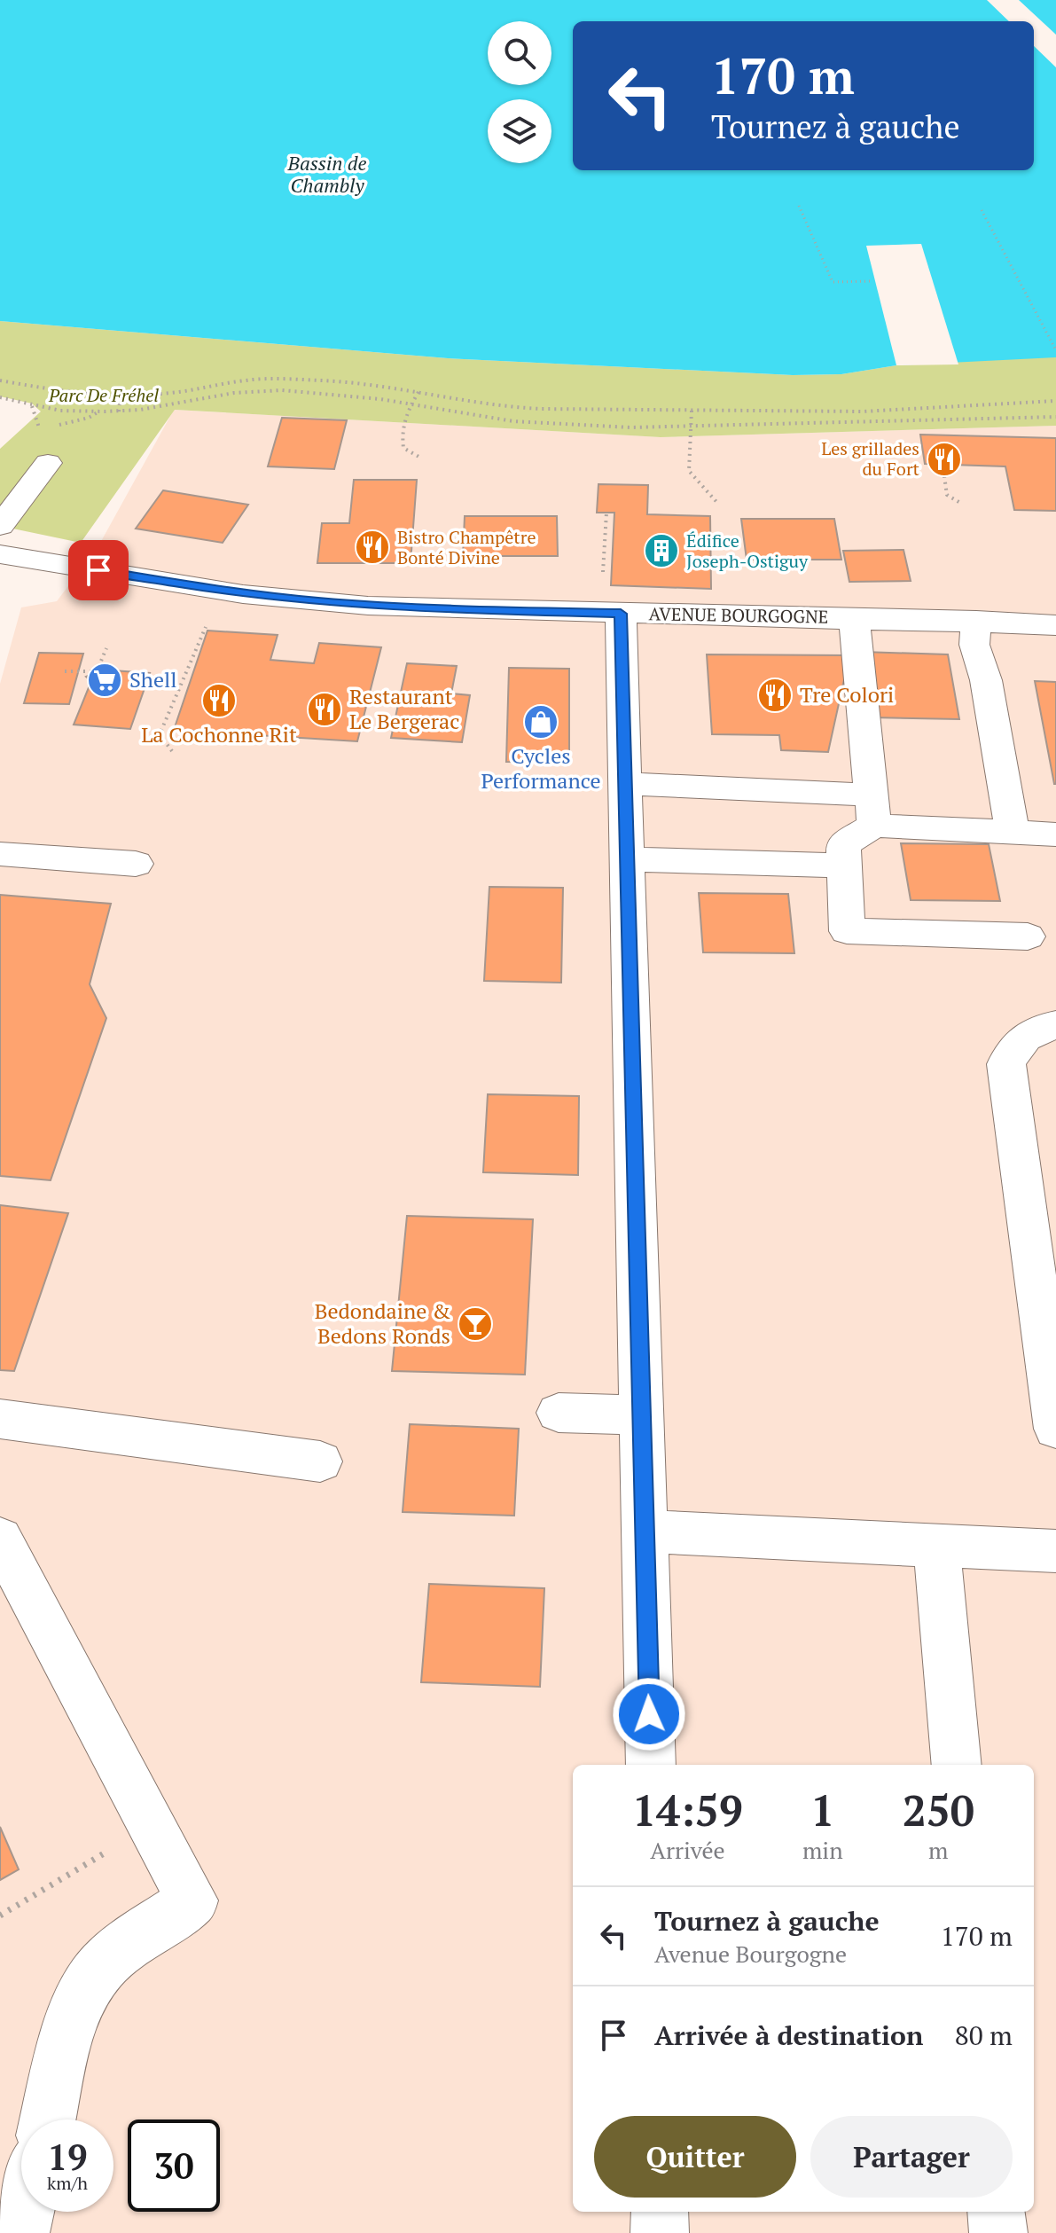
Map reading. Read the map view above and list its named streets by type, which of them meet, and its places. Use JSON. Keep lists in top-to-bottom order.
{
  "streets": {
    "street": ["AVENUE BOURGOGNE"]
  },
  "water": ["Bassin de Chambly"],
  "parks": ["Parc De Fréhel"],
  "places": {
    "restaurant": [
      "Les grillades du Fort",
      "Bistro Champêtre Bonté Divine",
      "Tre Colori",
      "La Cochonne Rit",
      "Restaurant Le Bergerac"
    ],
    "building": ["Édifice Joseph-Ostiguy"],
    "supermarket": ["Shell"],
    "shop": ["Cycles Performance"],
    "bar": ["Bedondaine & Bedons Ronds"]
  },
  "page": {
    "turn": ["170 m", "Tournez à gauche"],
    "eta": [
      "14:59",
      "Arrivée",
      "1",
      "min",
      "250",
      "m"
    ],
    "list": [
      {
        "name": "Tournez à gauche",
        "note": "Avenue Bourgogne",
        "value": "170 m"
      },
      {
        "name": "Arrivée à destination",
        "value": "80 m"
      }
    ],
    "buttons": ["Quitter", "Partager"],
    "speed": "19 km/h",
    "limit": "30"
  }
}
